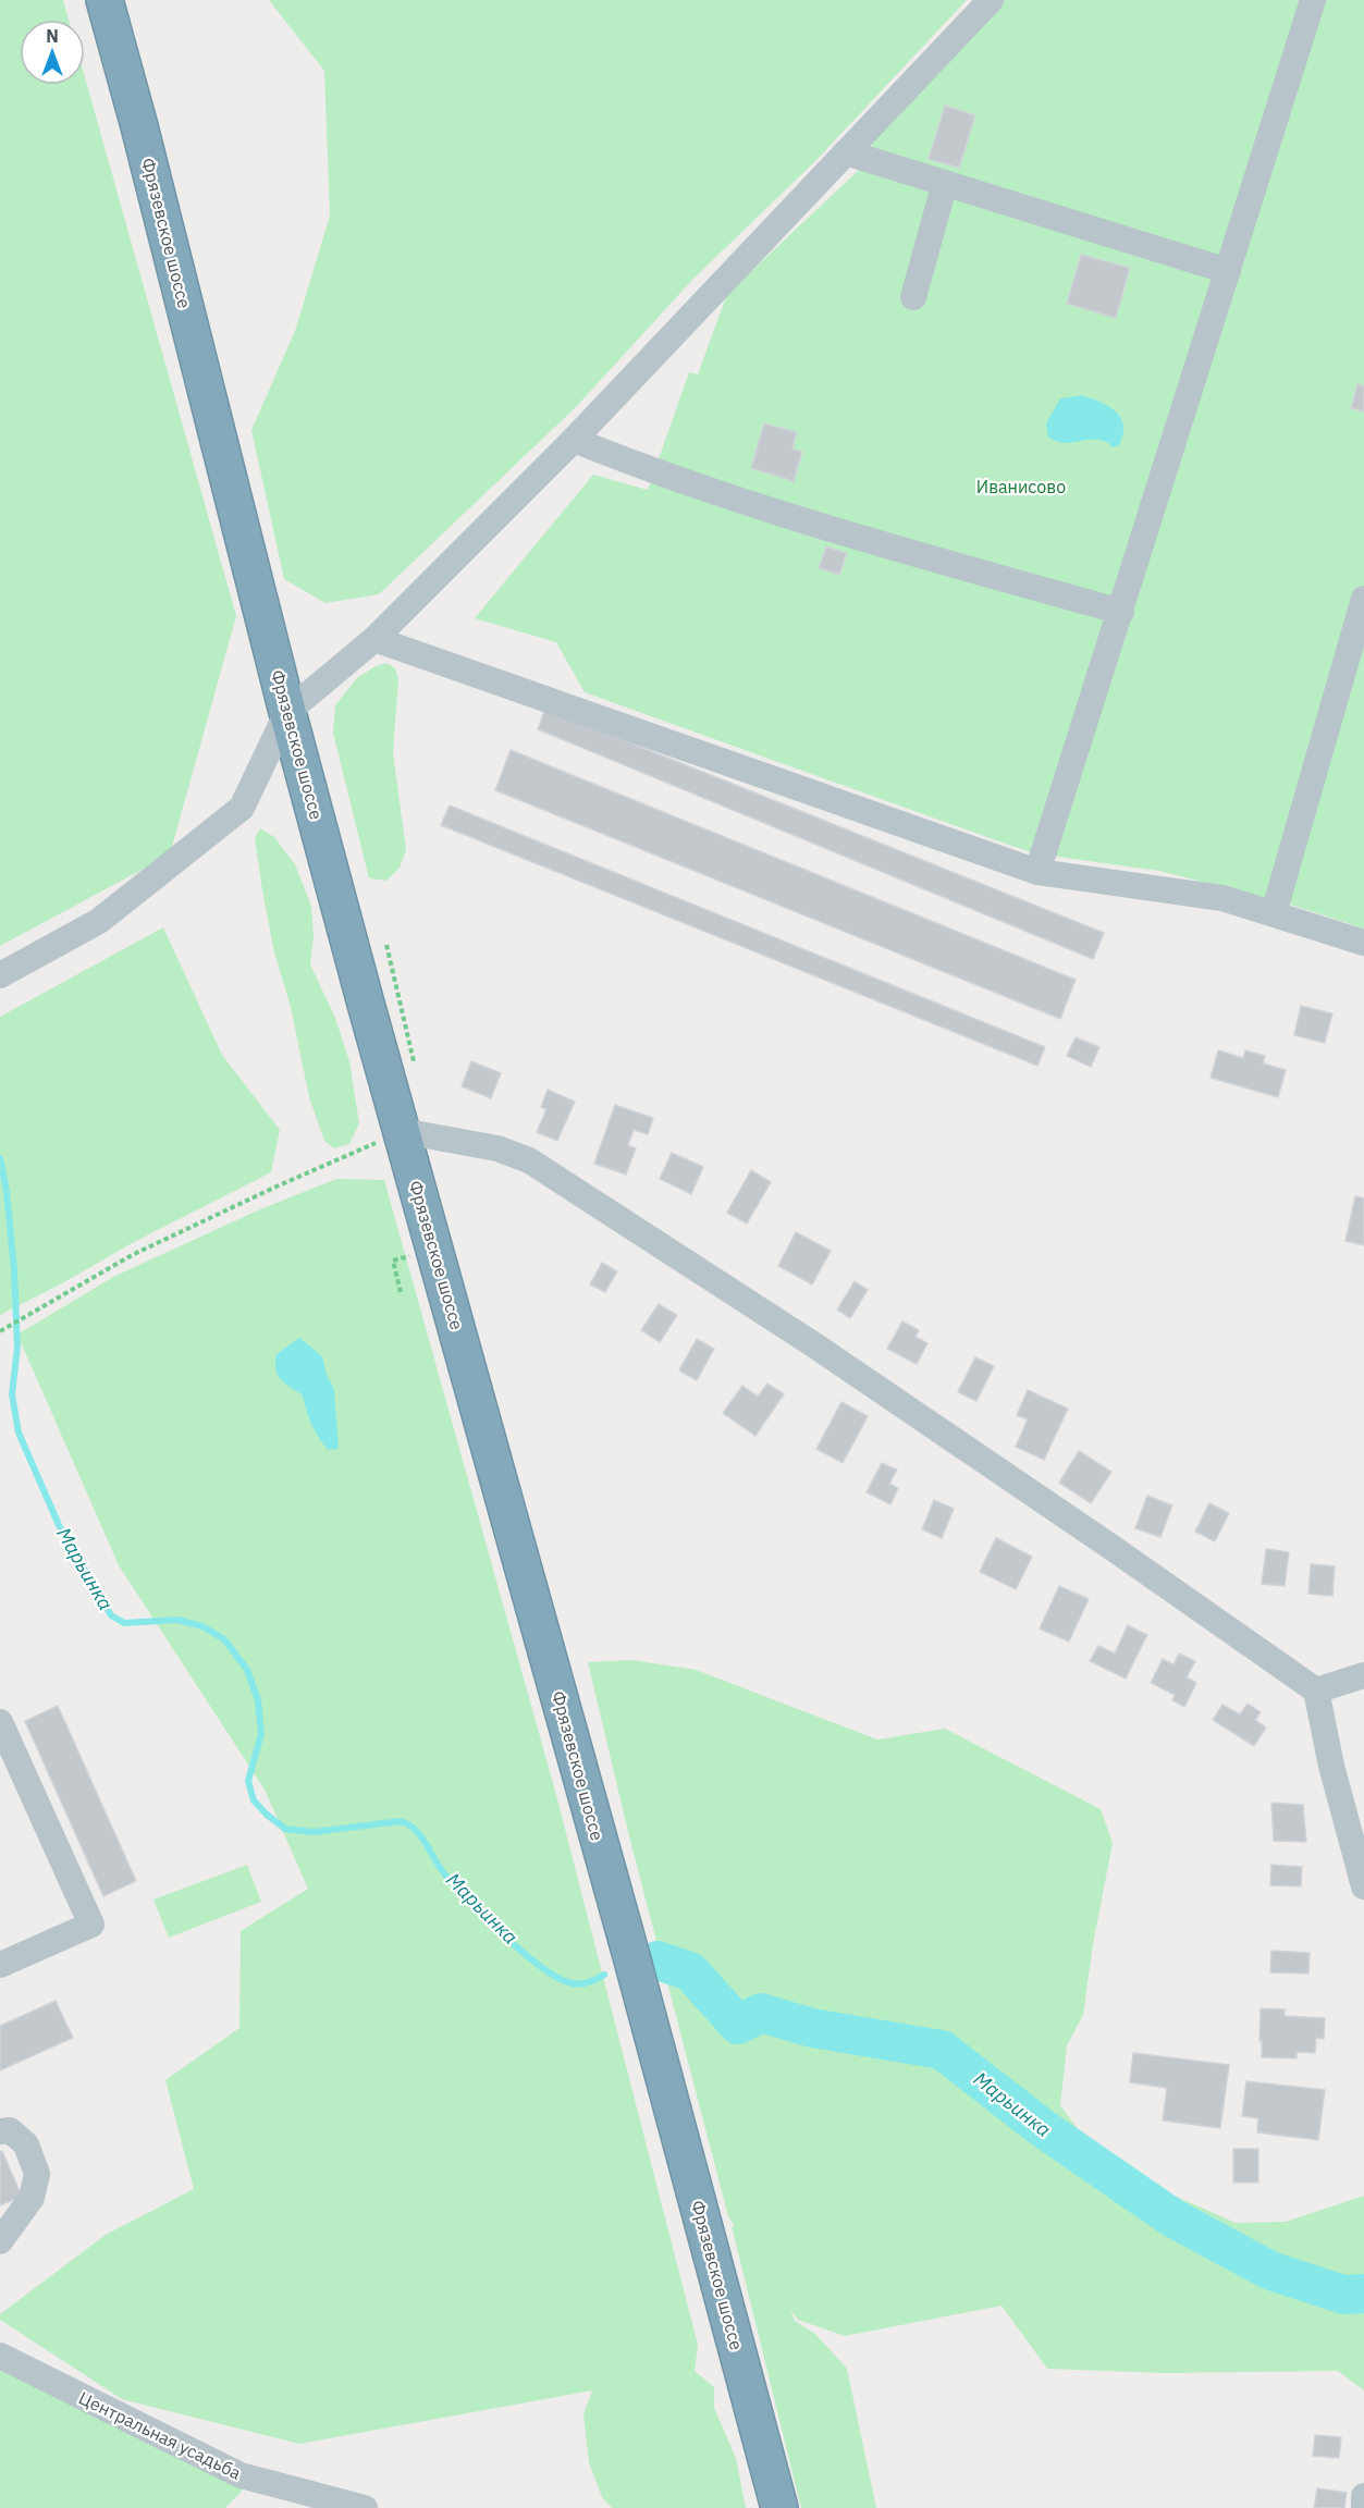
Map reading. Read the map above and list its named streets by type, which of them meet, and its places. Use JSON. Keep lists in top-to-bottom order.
{
  "streets": {
    "highway": ["Фрязевское шоссе"],
    "street": ["Центральная усадьба"]
  },
  "water": ["Марьинка"],
  "parks": ["Иванисово"],
  "north": "top"
}
